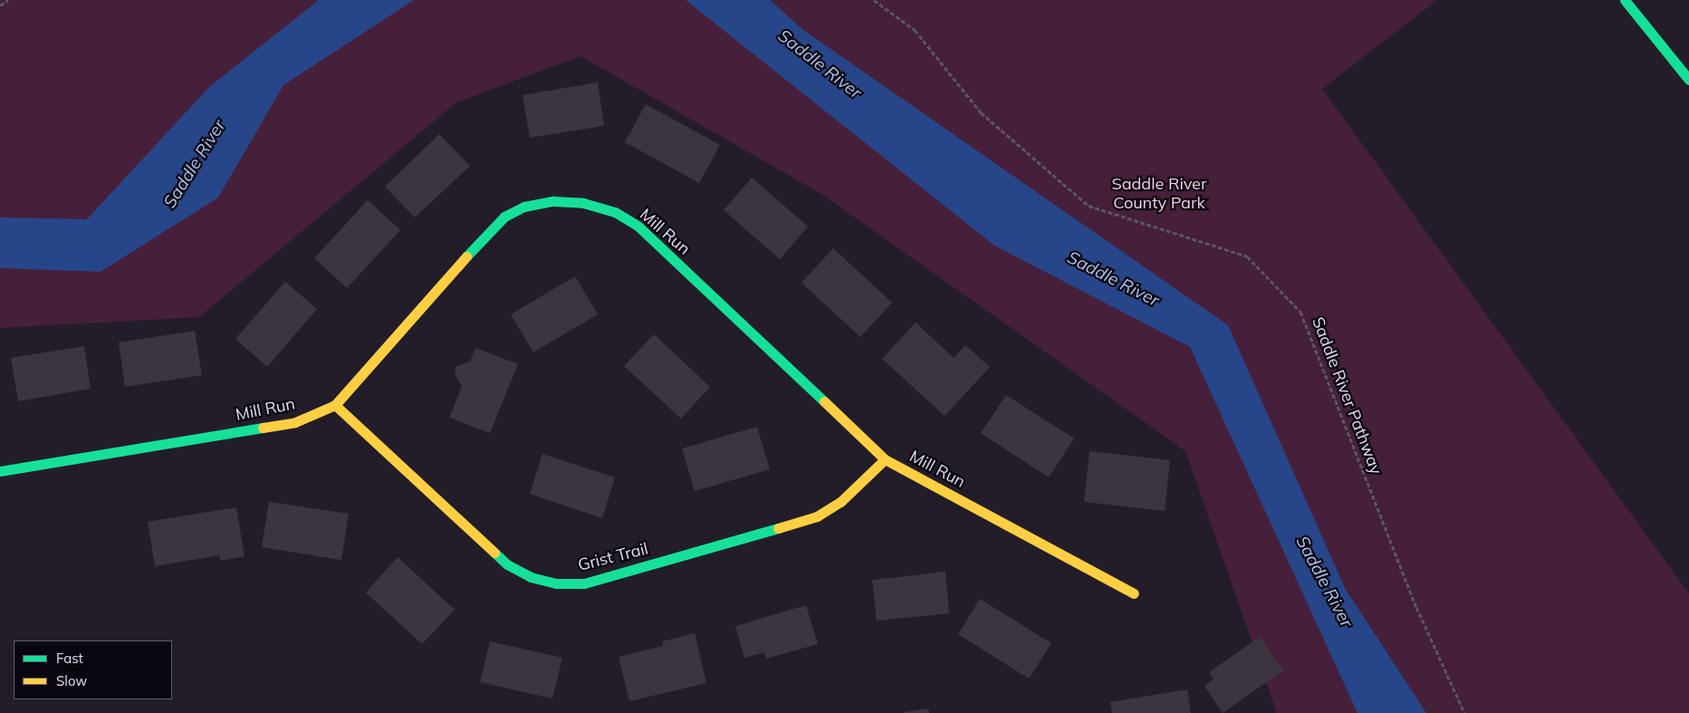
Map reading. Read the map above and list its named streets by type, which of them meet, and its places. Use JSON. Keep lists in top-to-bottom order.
{
  "streets": {
    "street": ["Mill Run", "Grist Trail"],
    "path": ["Saddle River Pathway"]
  },
  "crossings": [
    ["Mill Run", "Grist Trail"]
  ],
  "water": ["Saddle River"],
  "parks": ["Saddle River County Park"],
  "legend": ["Fast", "Slow"]
}
